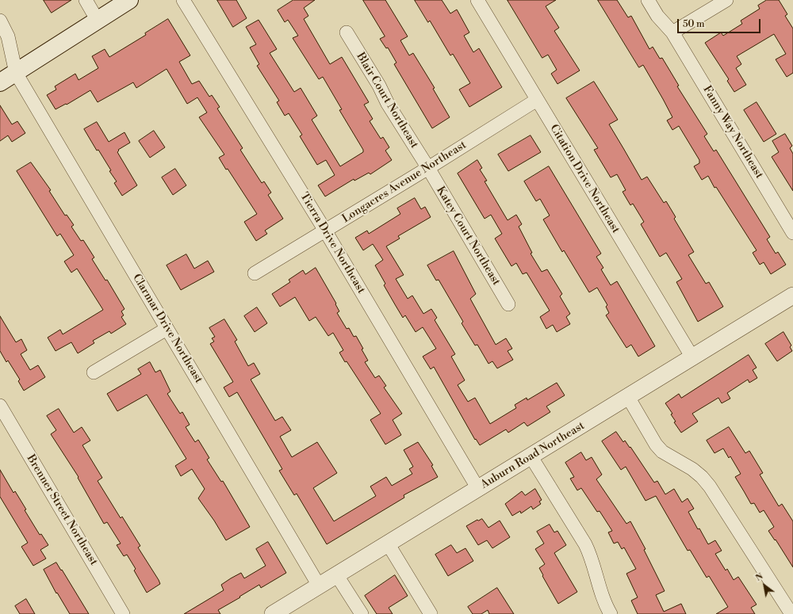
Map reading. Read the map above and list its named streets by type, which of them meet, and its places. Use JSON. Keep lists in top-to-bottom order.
{
  "streets": {
    "street": [
      "Blair Court Northeast",
      "Fanny Way Northeast",
      "Citation Drive Northeast",
      "Longacres Avenue Northeast",
      "Katey Court Northeast",
      "Tierra Drive Northeast",
      "Clarmar Drive Northeast",
      "Auburn Road Northeast",
      "Brenner Street Northeast"
    ]
  },
  "crossings": [
    ["Blair Court Northeast", "Longacres Avenue Northeast"],
    ["Blair Court Northeast", "Katey Court Northeast"],
    ["Citation Drive Northeast", "Longacres Avenue Northeast"],
    ["Citation Drive Northeast", "Auburn Road Northeast"],
    ["Longacres Avenue Northeast", "Katey Court Northeast"],
    ["Longacres Avenue Northeast", "Tierra Drive Northeast"],
    ["Tierra Drive Northeast", "Auburn Road Northeast"],
    ["Clarmar Drive Northeast", "Auburn Road Northeast"]
  ],
  "scale_bar": "50 m",
  "north": "top left"
}
